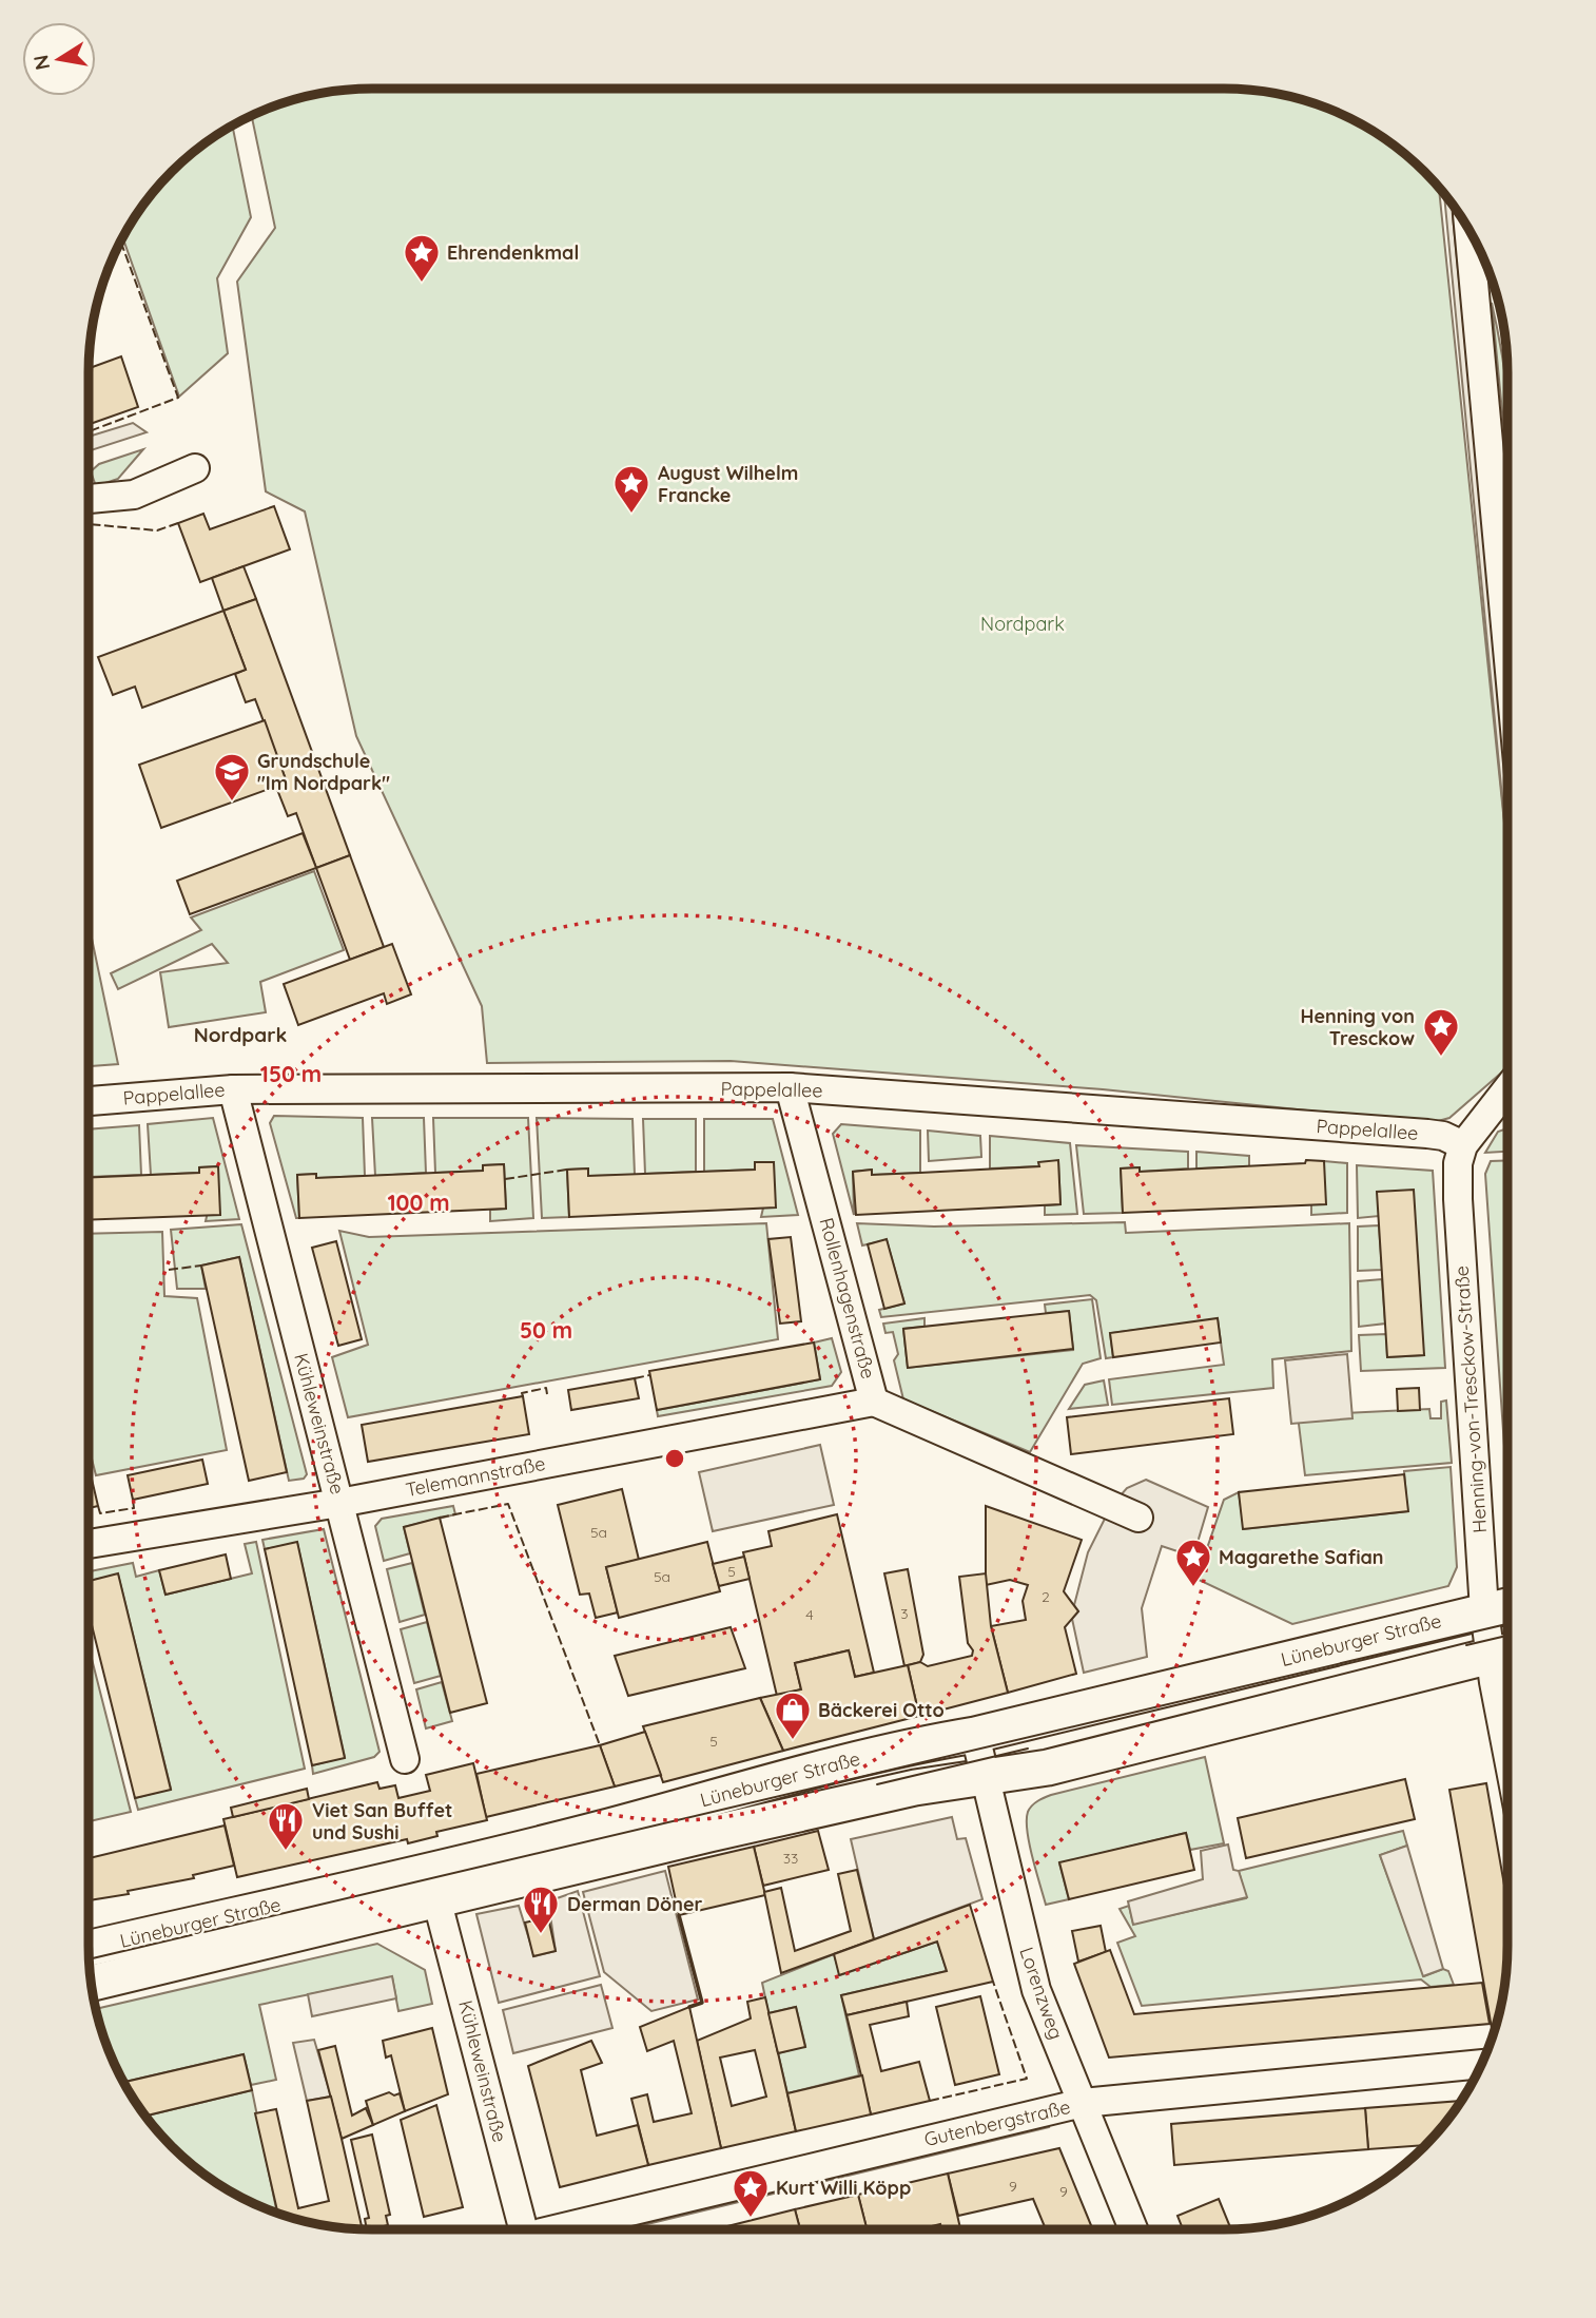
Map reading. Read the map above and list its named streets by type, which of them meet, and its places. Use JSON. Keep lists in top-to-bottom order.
{
  "streets": {
    "main road": ["Lüneburger Straße"],
    "street": [
      "Pappelallee",
      "Rollenhagenstraße",
      "Henning-von-Tresckow-Straße",
      "Kühleweinstraße",
      "Telemannstraße",
      "Lorenzweg",
      "Gutenbergstraße"
    ]
  },
  "crossings": [
    ["Pappelallee", "Rollenhagenstraße"],
    ["Pappelallee", "Henning-von-Tresckow-Straße"],
    ["Pappelallee", "Kühleweinstraße"],
    ["Rollenhagenstraße", "Telemannstraße"],
    ["Henning-von-Tresckow-Straße", "Lüneburger Straße"],
    ["Kühleweinstraße", "Telemannstraße"],
    ["Kühleweinstraße", "Lüneburger Straße"],
    ["Lüneburger Straße", "Lorenzweg"],
    ["Lorenzweg", "Gutenbergstraße"]
  ],
  "districts": ["Nordpark"],
  "parks": ["Nordpark"],
  "places": {
    "place": [
      "Ehrendenkmal",
      "August Wilhelm Francke",
      "Henning von Tresckow",
      "Magarethe Safian",
      "Kurt Willi Köpp"
    ],
    "school or university": ["Grundschule \"Im Nordpark\""],
    "shop": ["Bäckerei Otto"],
    "restaurant": ["Viet San Buffet und Sushi", "Derman Döner"]
  },
  "house_numbers": [
    "5a",
    "5",
    "5a",
    "2",
    "3",
    "4",
    "5",
    "33",
    "9",
    "9"
  ],
  "north": "left",
  "rings": ["150 m", "100 m", "50 m"]
}
